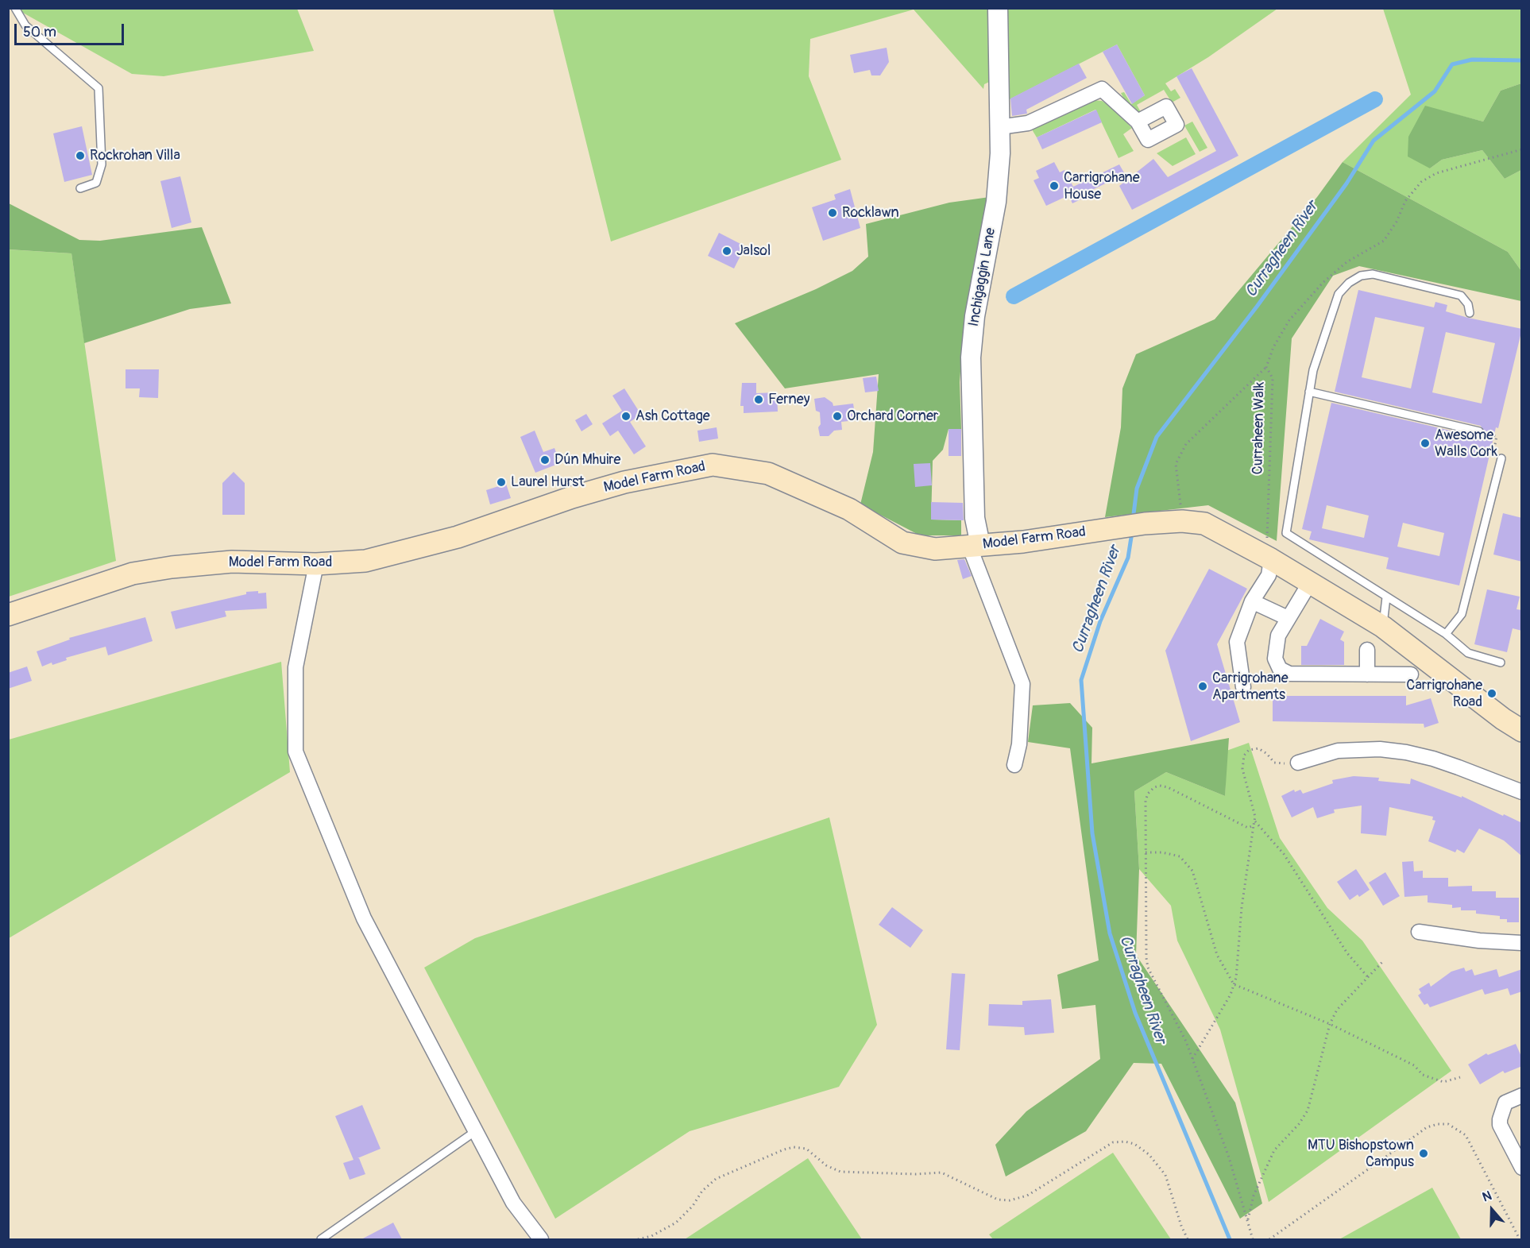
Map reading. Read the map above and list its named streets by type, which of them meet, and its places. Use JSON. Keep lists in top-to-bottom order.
{
  "streets": {
    "main road": ["Model Farm Road"],
    "street": ["Inchigaggin Lane"],
    "path": ["Curraheen Walk"]
  },
  "crossings": [
    ["Inchigaggin Lane", "Model Farm Road"],
    ["Curraheen Walk", "Model Farm Road"]
  ],
  "water": ["Curragheen River"],
  "places": [
    "Rockrohan Villa",
    "Carrigrohane House",
    "Rocklawn",
    "Jalsol",
    "Ferney",
    "Ash Cottage",
    "Orchard Corner",
    "Awesome Walls Cork",
    "Dún Mhuire",
    "Laurel Hurst",
    "Carrigrohane Apartments",
    "Carrigrohane Road",
    "MTU Bishopstown Campus"
  ],
  "scale_bar": "50 m",
  "north": "top"
}
